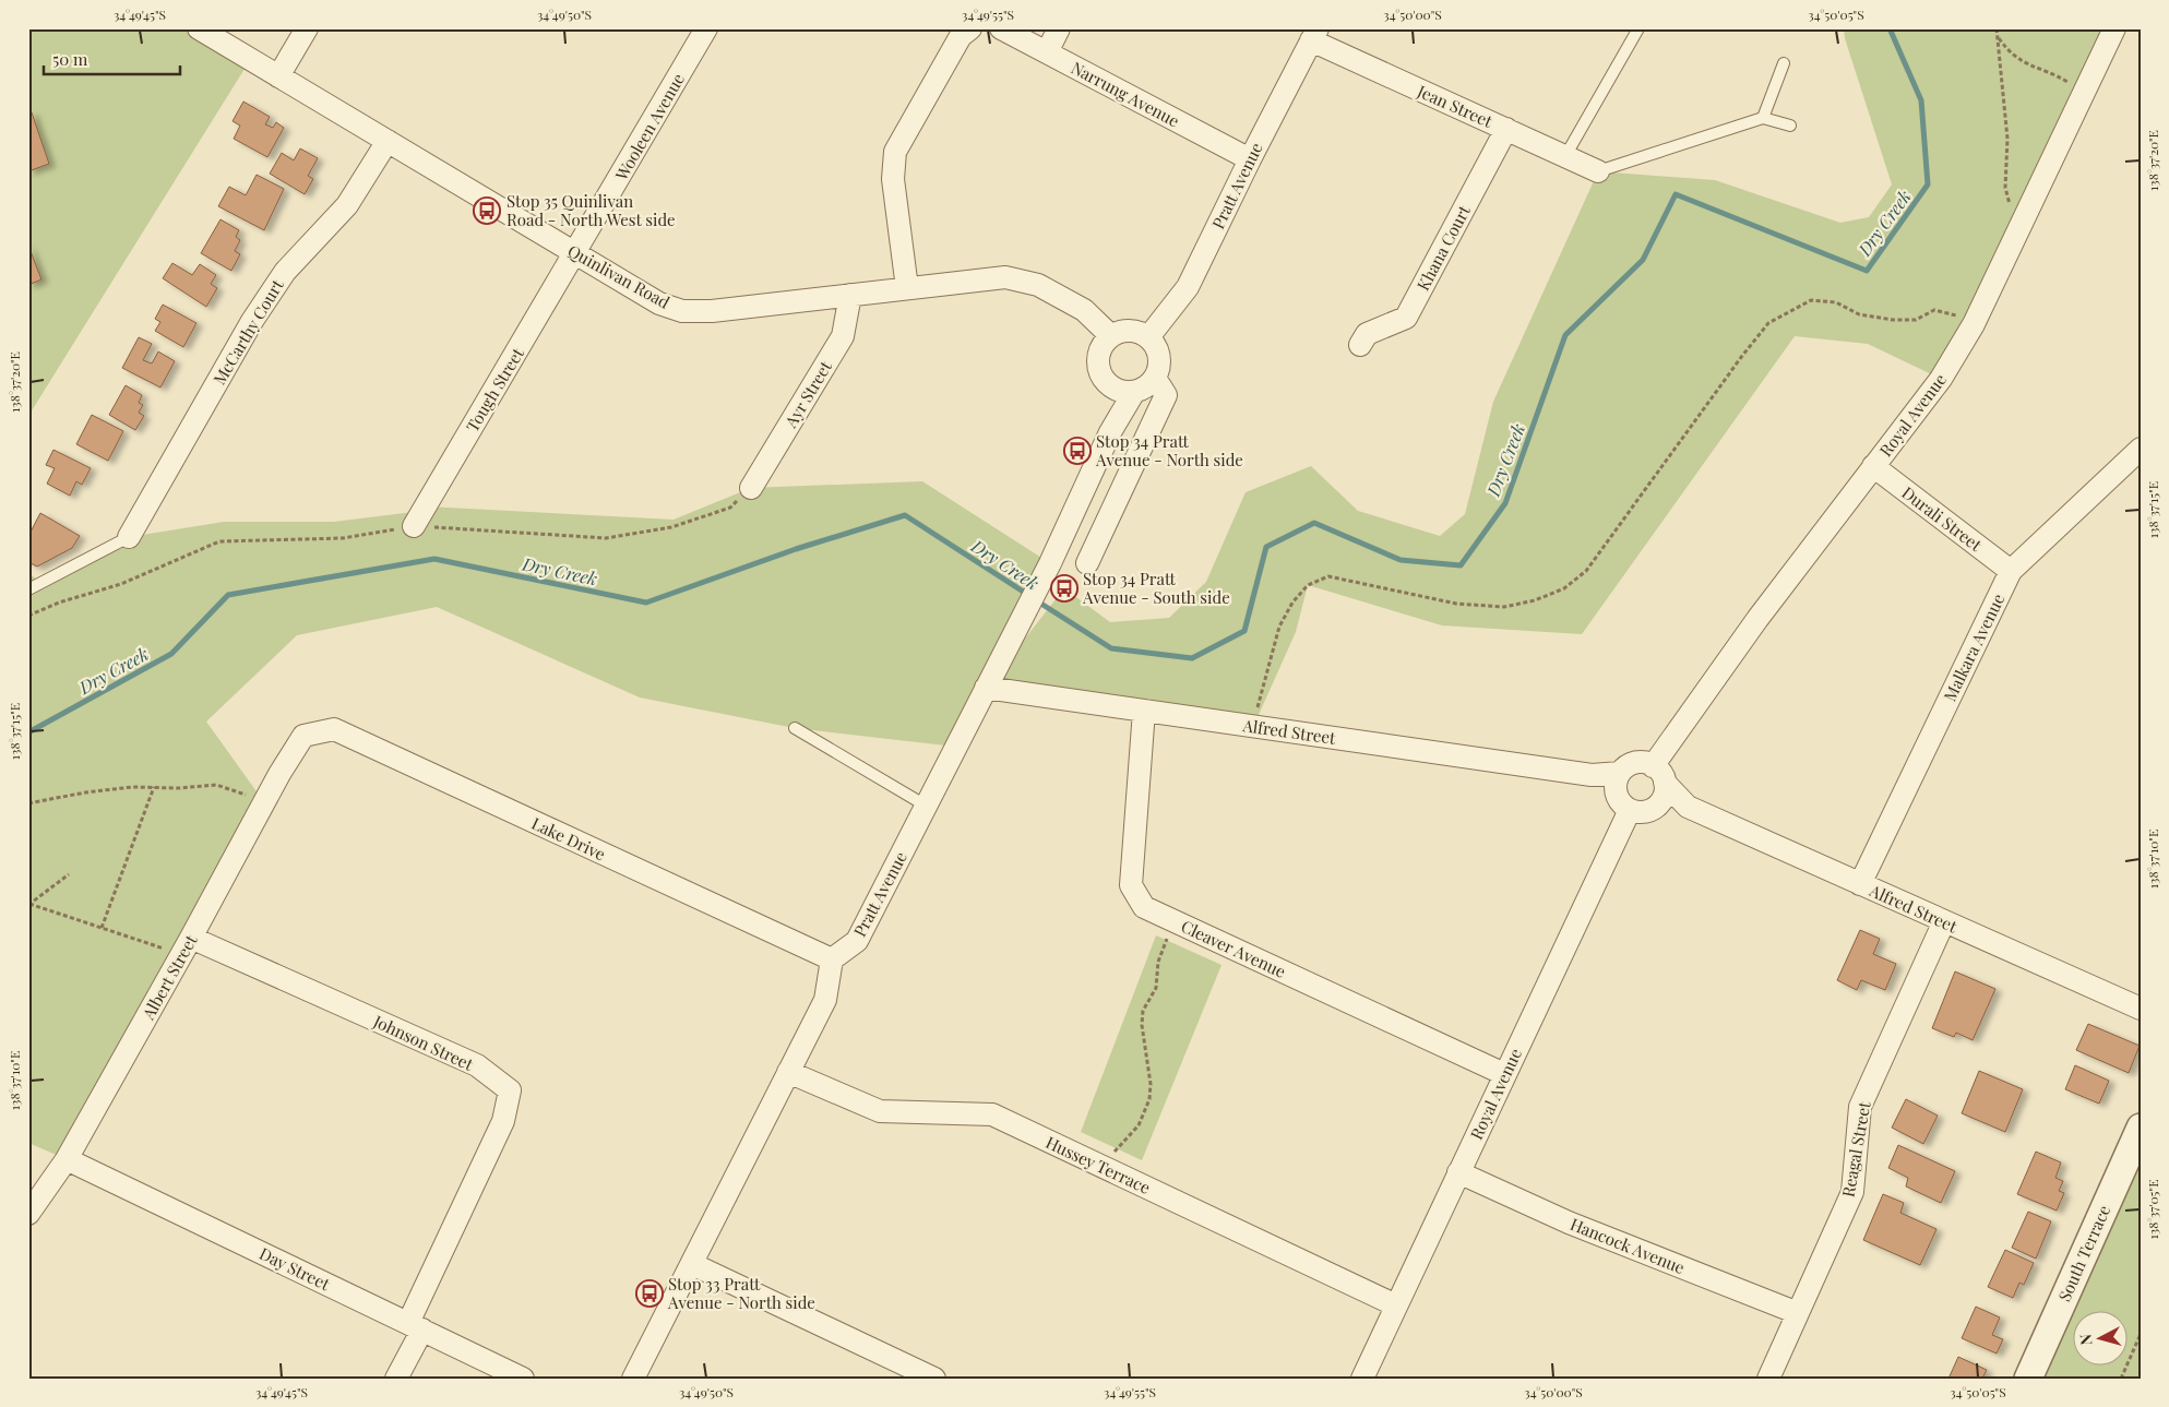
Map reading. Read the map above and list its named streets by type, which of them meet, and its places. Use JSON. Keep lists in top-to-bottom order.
{
  "streets": {
    "street": [
      "Narrung Avenue",
      "Jean Street",
      "Wooleen Avenue",
      "Pratt Avenue",
      "Khana Court",
      "Quinlivan Road",
      "McCarthy Court",
      "Tough Street",
      "Ayr Street",
      "Royal Avenue",
      "Durali Street",
      "Malkara Avenue",
      "Alfred Street",
      "Lake Drive",
      "Cleaver Avenue",
      "Albert Street",
      "Johnson Street",
      "Reagal Street",
      "Hussey Terrace",
      "Hancock Avenue",
      "South Terrace",
      "Day Street"
    ]
  },
  "crossings": [
    ["Narrung Avenue", "Pratt Avenue"],
    ["Jean Street", "Pratt Avenue"],
    ["Jean Street", "Khana Court"],
    ["Wooleen Avenue", "Quinlivan Road"],
    ["Wooleen Avenue", "Tough Street"],
    ["Pratt Avenue", "Quinlivan Road"],
    ["Pratt Avenue", "Alfred Street"],
    ["Pratt Avenue", "Lake Drive"],
    ["Quinlivan Road", "McCarthy Court"],
    ["Quinlivan Road", "Tough Street"],
    ["Quinlivan Road", "Ayr Street"],
    ["Royal Avenue", "Durali Street"],
    ["Royal Avenue", "Alfred Street"],
    ["Royal Avenue", "Cleaver Avenue"],
    ["Royal Avenue", "Hussey Terrace"],
    ["Royal Avenue", "Hancock Avenue"],
    ["Durali Street", "Malkara Avenue"],
    ["Malkara Avenue", "Alfred Street"],
    ["Alfred Street", "Cleaver Avenue"],
    ["Alfred Street", "Reagal Street"],
    ["Lake Drive", "Albert Street"],
    ["Albert Street", "Johnson Street"],
    ["Albert Street", "Day Street"],
    ["Johnson Street", "Day Street"],
    ["Reagal Street", "Hancock Avenue"]
  ],
  "water": ["Dry Creek"],
  "places": {
    "bus stop": [
      "Stop 35 Quinlivan Road - North West side",
      "Stop 34 Pratt Avenue - North side",
      "Stop 34 Pratt Avenue - South side",
      "Stop 33 Pratt Avenue - North side"
    ]
  },
  "scale_bar": "50 m",
  "north": "left",
  "coordinates": [
    "34°49'45\"S",
    "34°49'50\"S",
    "34°49'55\"S",
    "34°50'00\"S",
    "34°50'05\"S",
    "138°37'20\"E",
    "138°37'15\"E",
    "138°37'10\"E",
    "138°37'05\"E"
  ]
}
